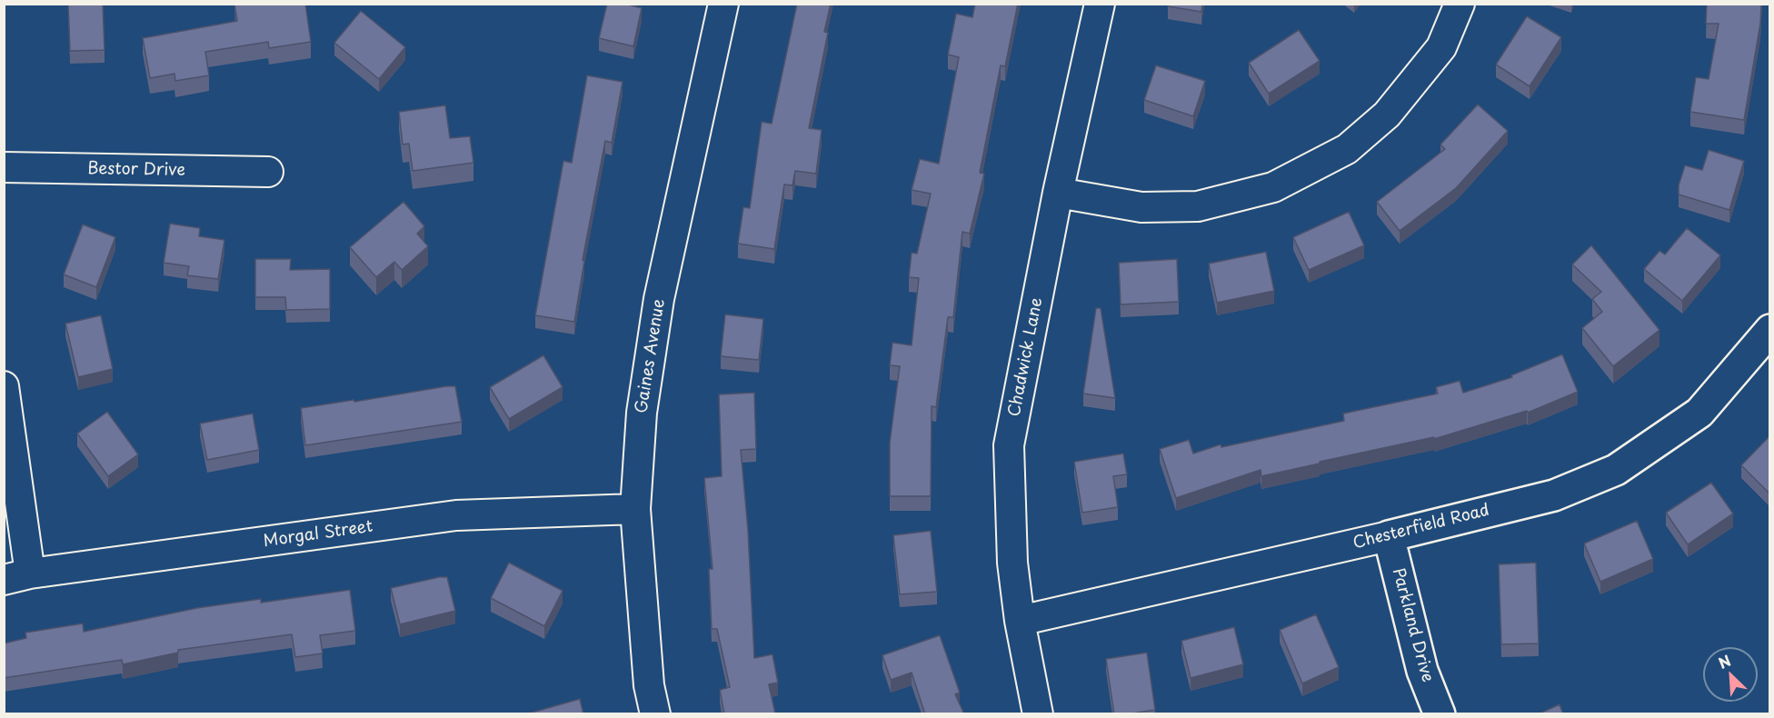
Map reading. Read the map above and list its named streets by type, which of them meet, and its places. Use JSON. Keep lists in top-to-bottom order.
{
  "streets": {
    "street": [
      "Bestor Drive",
      "Gaines Avenue",
      "Chadwick Lane",
      "Chesterfield Road",
      "Morgal Street",
      "Parkland Drive"
    ]
  },
  "crossings": [
    ["Gaines Avenue", "Morgal Street"],
    ["Chadwick Lane", "Chesterfield Road"],
    ["Chesterfield Road", "Parkland Drive"]
  ],
  "north": "top left"
}
